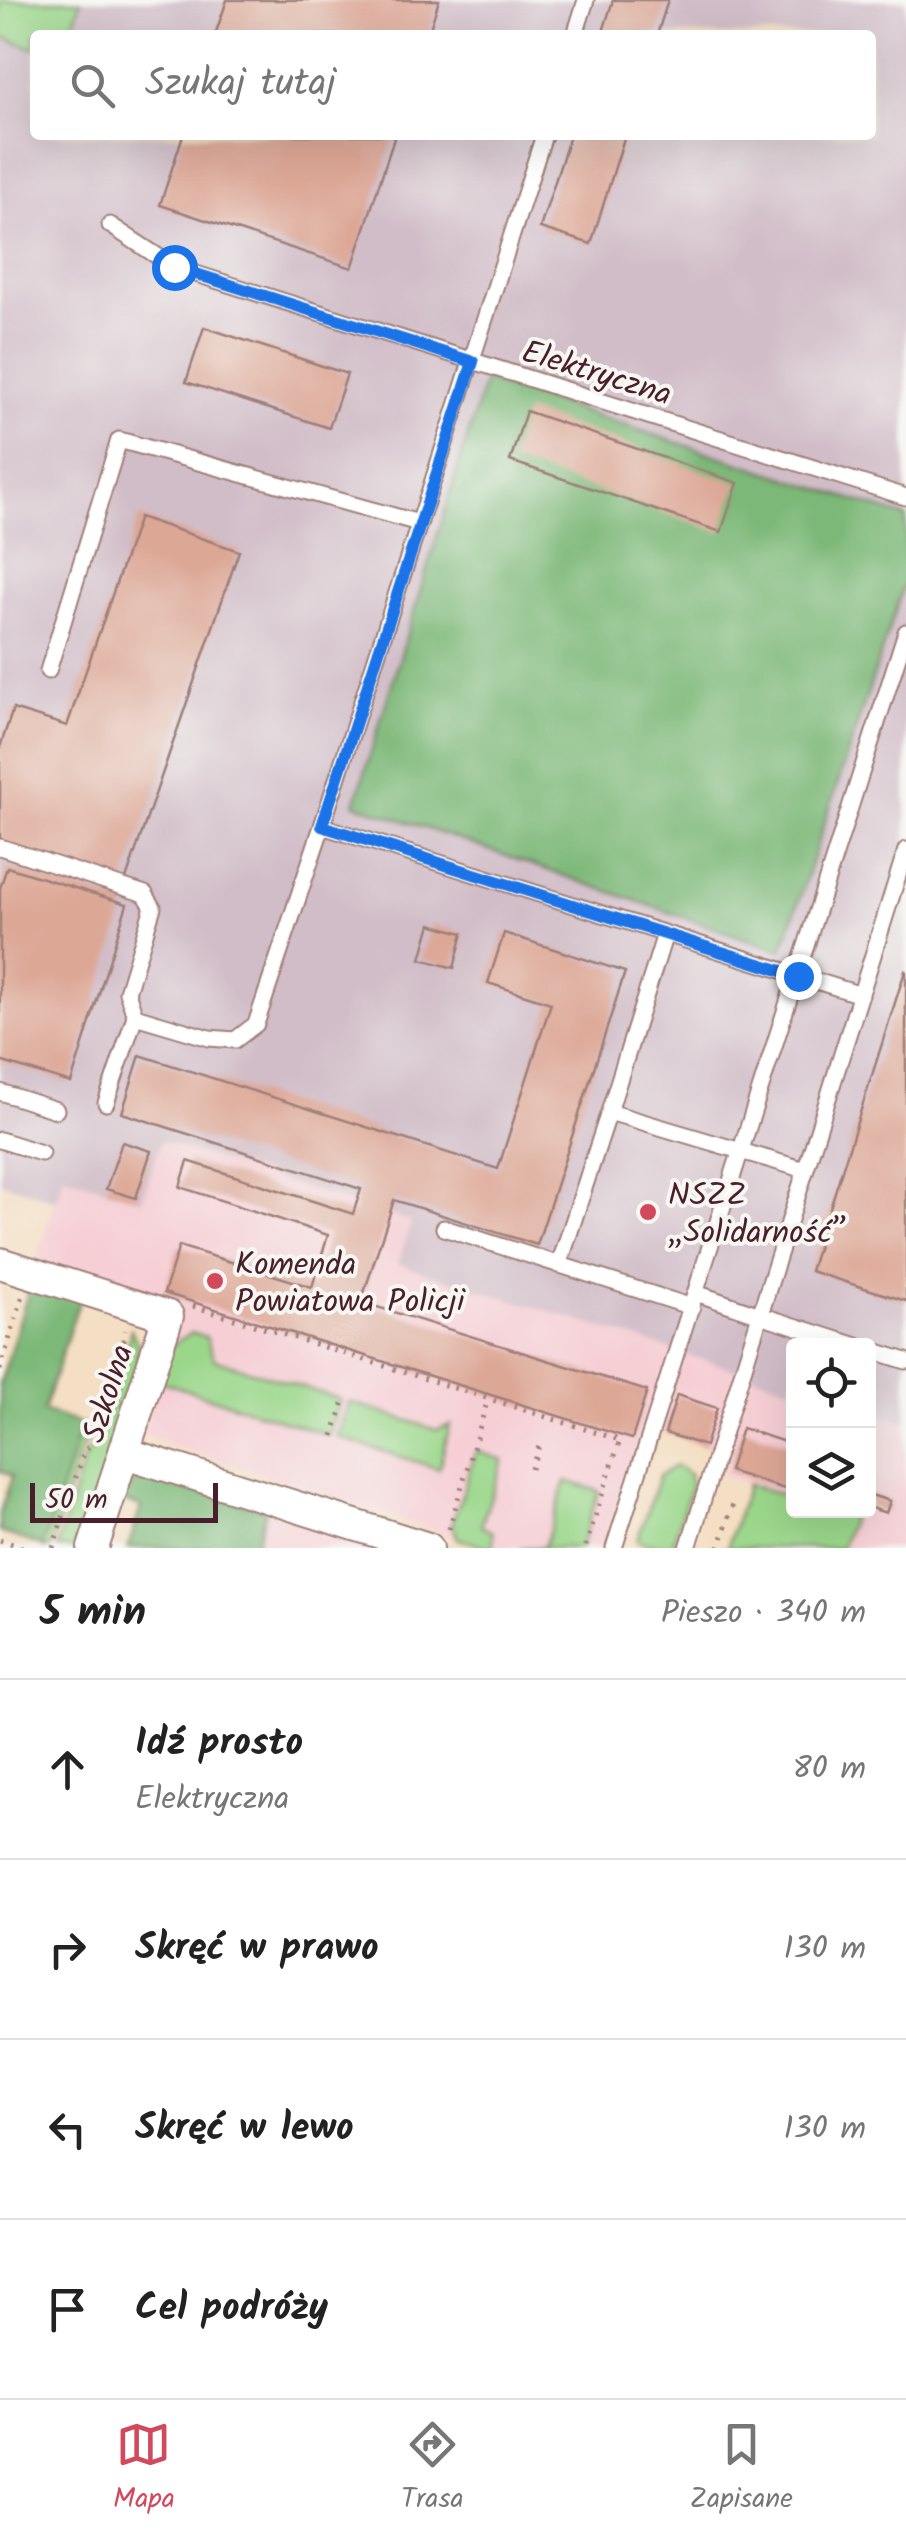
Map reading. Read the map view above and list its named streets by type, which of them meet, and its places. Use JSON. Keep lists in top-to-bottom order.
{
  "streets": {
    "street": ["Szkolna"],
    "lane": ["Elektryczna"]
  },
  "places": ["NSZZ „Solidarność”", "Komenda Powiatowa Policji"],
  "scale_bar": "50 m",
  "page": {
    "search": "Szukaj tutaj",
    "scale": "50 m",
    "heading": ["5 min", "Pieszo · 340 m"],
    "list": [
      ["Idź prosto", "Elektryczna", "80 m"],
      ["Skręć w prawo", "130 m"],
      ["Skręć w lewo", "130 m"],
      "Cel podróży"
    ],
    "nav": ["Mapa", "Trasa", "Zapisane"]
  }
}
